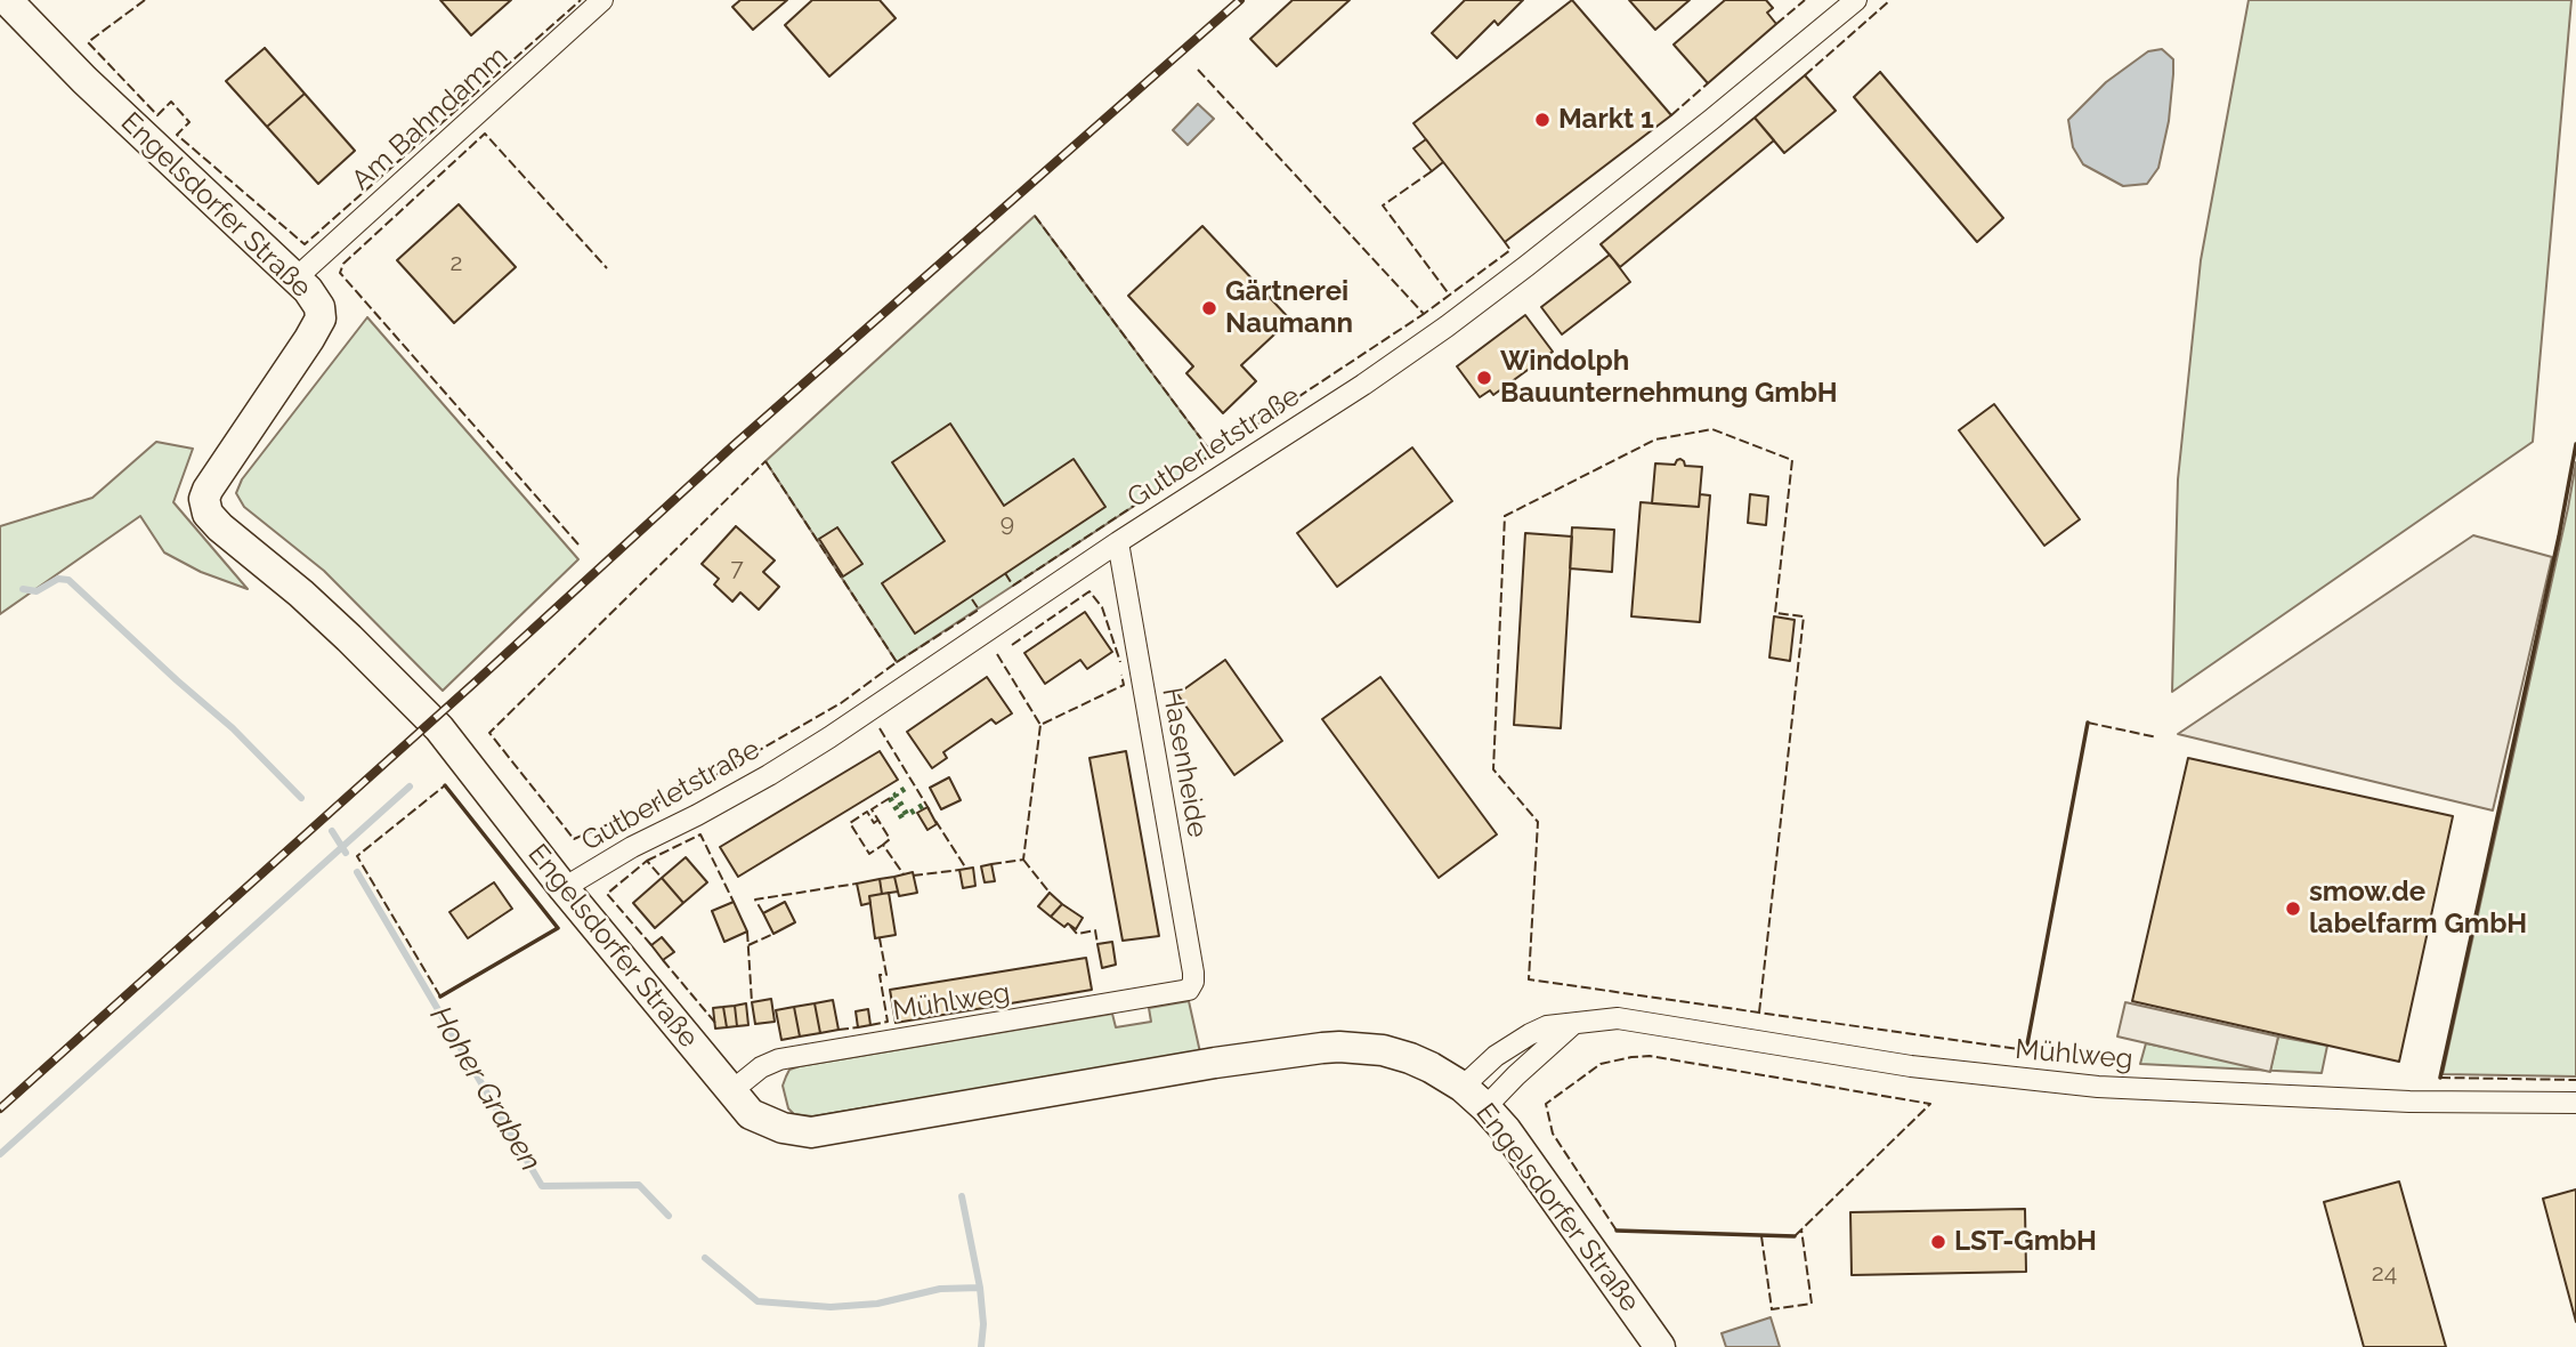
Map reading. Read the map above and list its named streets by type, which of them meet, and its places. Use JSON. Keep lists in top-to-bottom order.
{
  "streets": {
    "main road": ["Engelsdorfer Straße"],
    "street": [
      "Am Bahndamm",
      "Gutberletstraße",
      "Hasenheide",
      "Mühlweg"
    ]
  },
  "crossings": [
    ["Am Bahndamm", "Engelsdorfer Straße"],
    ["Engelsdorfer Straße", "Gutberletstraße"],
    ["Engelsdorfer Straße", "Mühlweg"],
    ["Gutberletstraße", "Hasenheide"],
    ["Hasenheide", "Mühlweg"]
  ],
  "water": ["Hoher Graben"],
  "places": [
    "Markt 1",
    "Gärtnerei Naumann",
    "Windolph Bauunternehmung GmbH",
    "smow.de labelfarm GmbH",
    "LST-GmbH"
  ],
  "house_numbers": [
    "2",
    "9",
    "7",
    "24"
  ]
}
